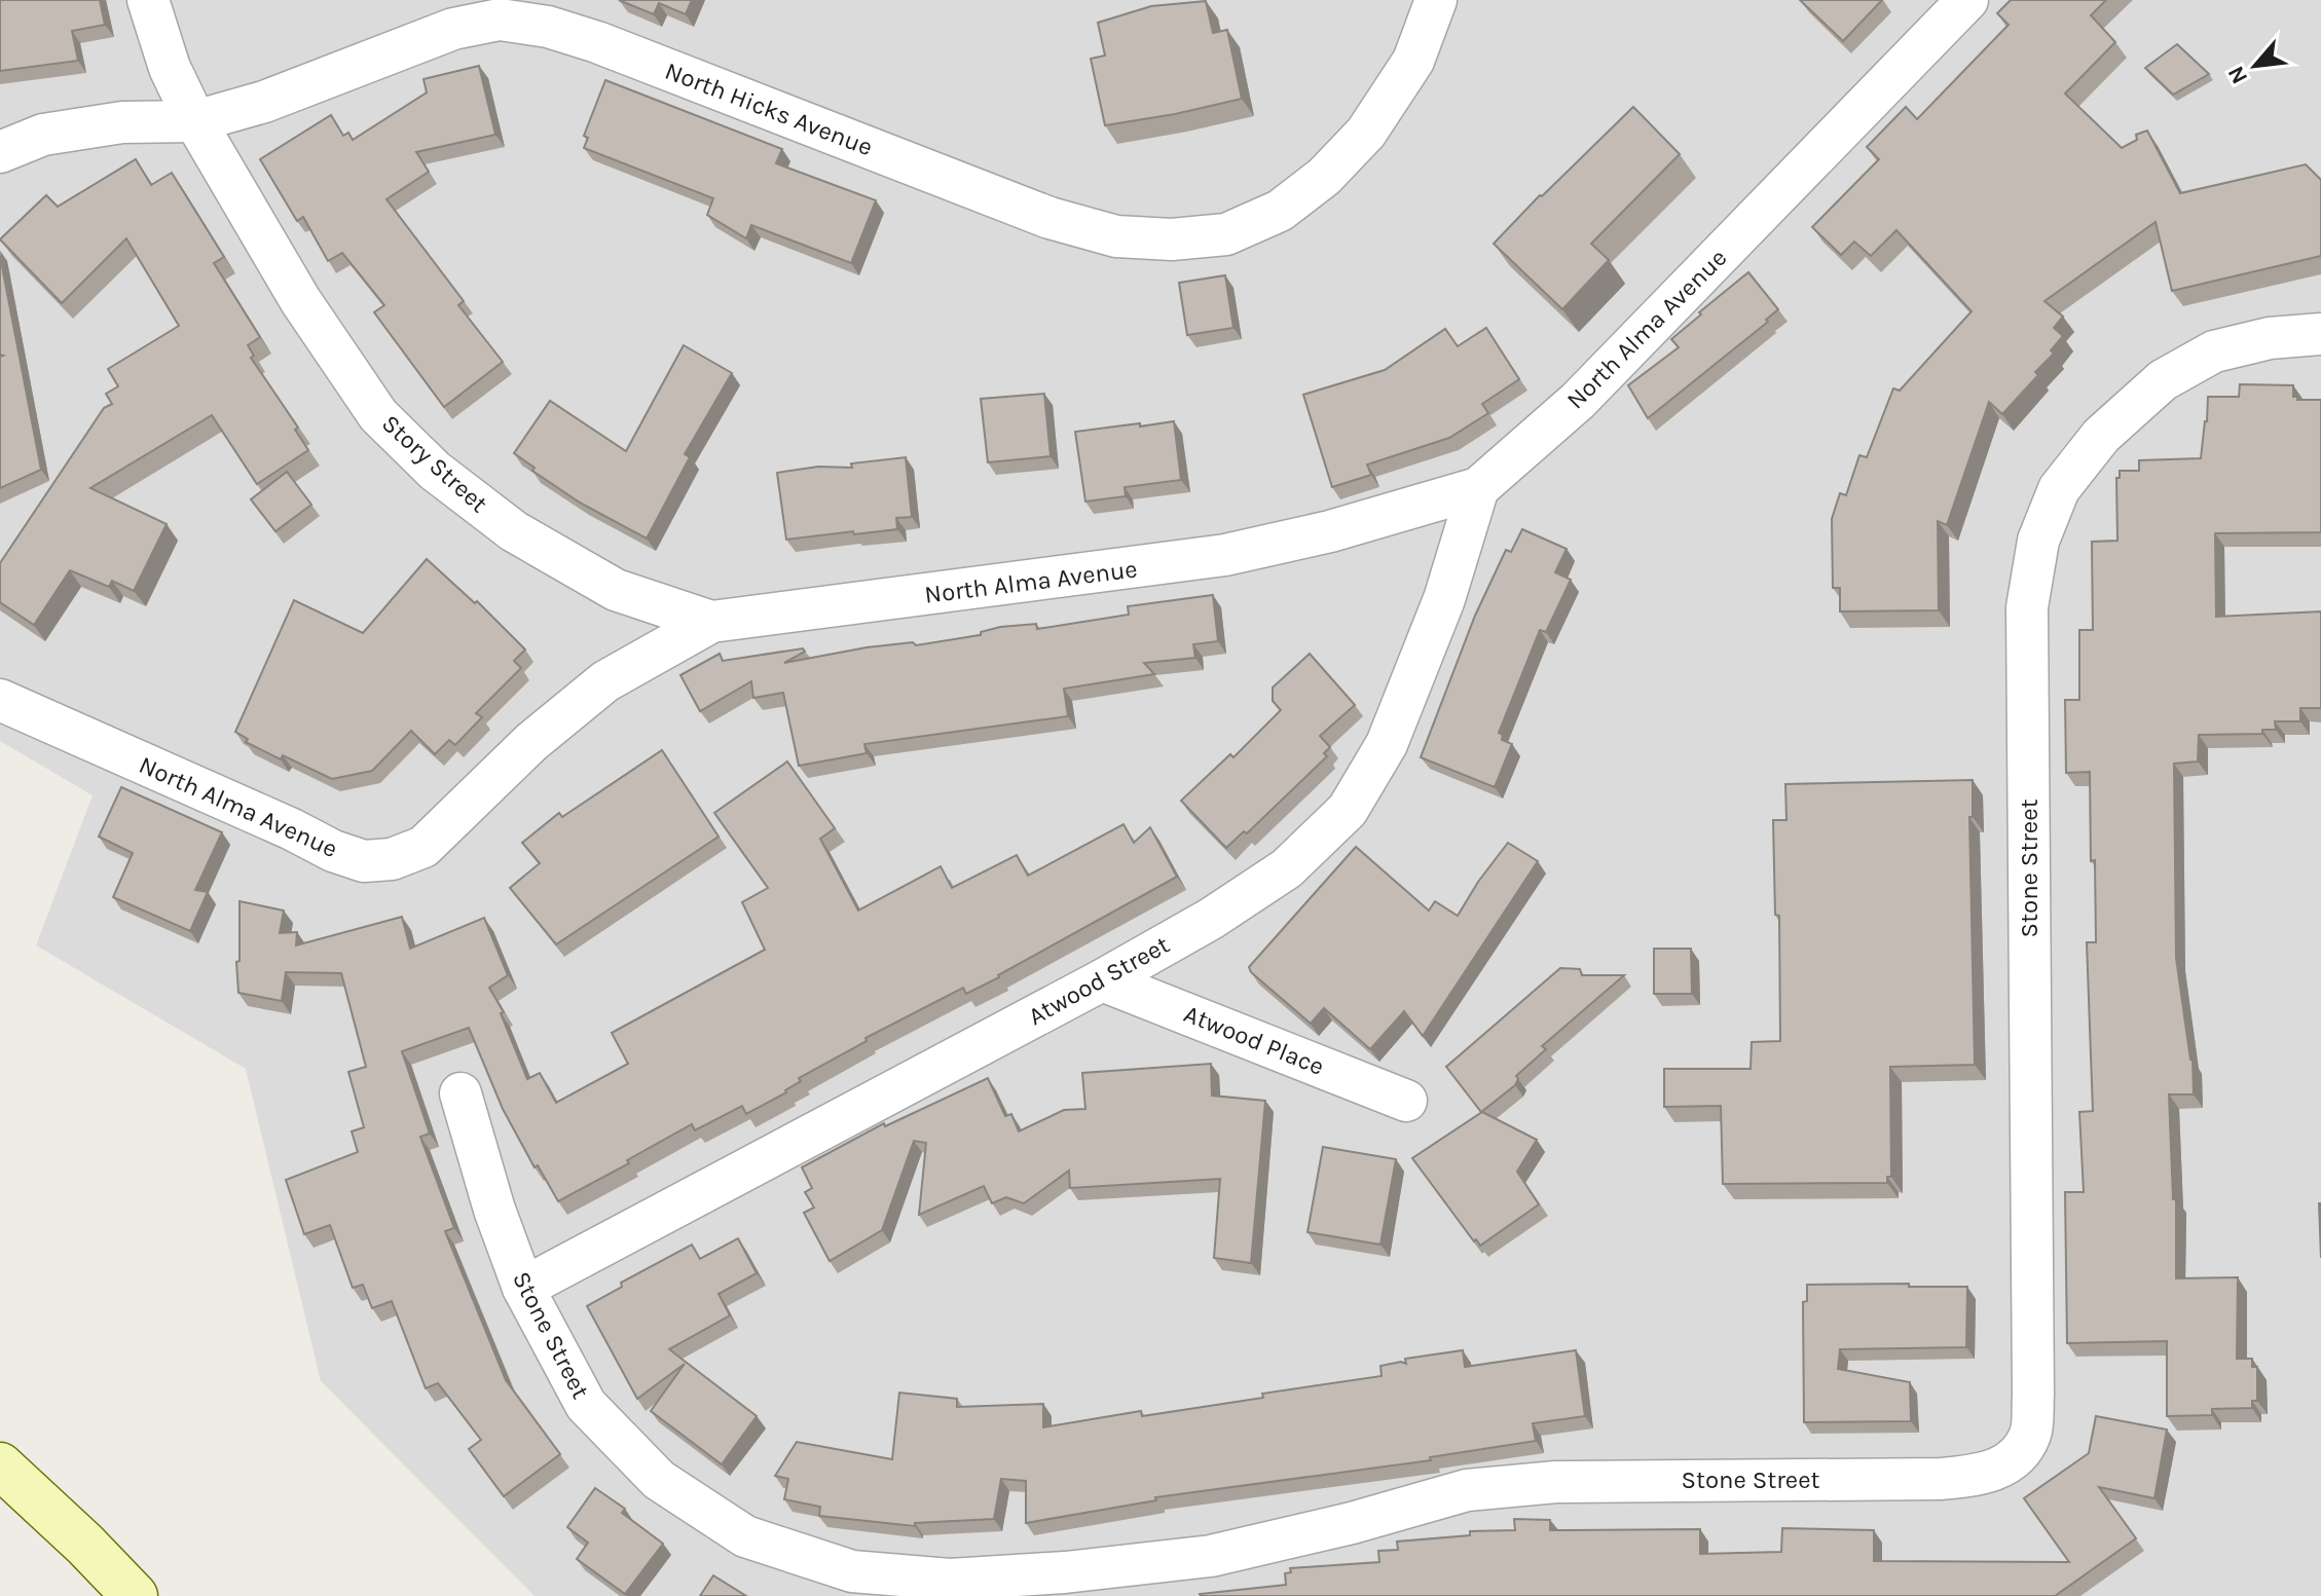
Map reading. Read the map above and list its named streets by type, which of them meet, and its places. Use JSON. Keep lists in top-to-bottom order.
{
  "streets": {
    "street": [
      "North Hicks Avenue",
      "North Alma Avenue",
      "Story Street",
      "Stone Street",
      "Atwood Street",
      "Atwood Place"
    ]
  },
  "crossings": [
    ["North Hicks Avenue", "Story Street"],
    ["North Alma Avenue", "Story Street"],
    ["North Alma Avenue", "Atwood Street"],
    ["Stone Street", "Atwood Street"],
    ["Atwood Street", "Atwood Place"]
  ],
  "north": "bottom left"
}
